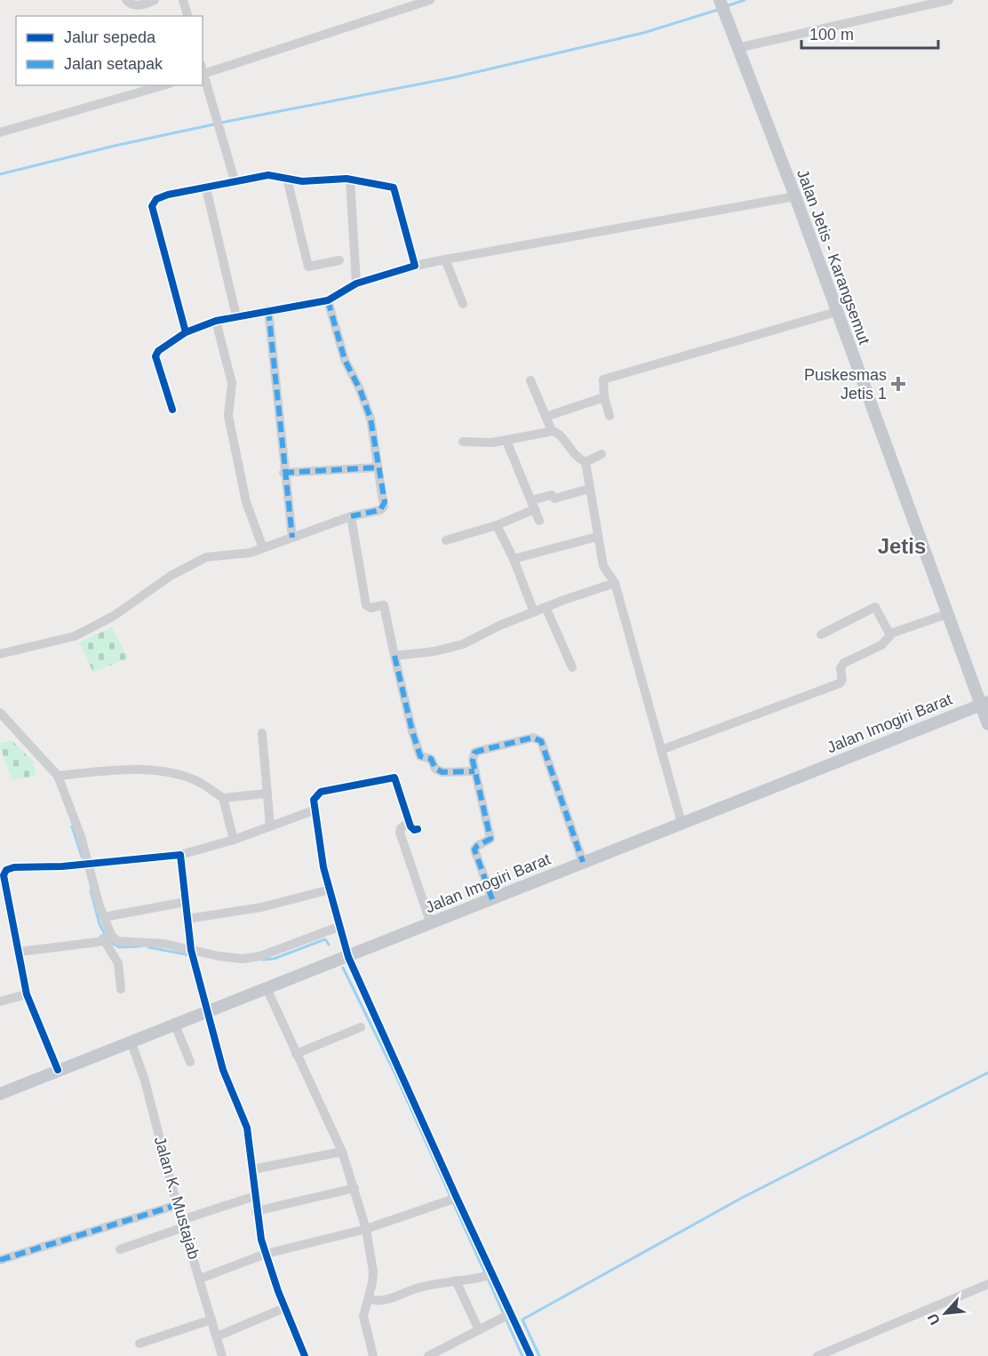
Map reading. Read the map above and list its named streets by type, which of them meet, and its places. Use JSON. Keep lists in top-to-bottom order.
{
  "streets": {
    "main road": ["Jalan Jetis - Karangsemut", "Jalan Imogiri Barat"],
    "street": ["Jalan K. Mustajab"]
  },
  "crossings": [
    ["Jalan Jetis - Karangsemut", "Jalan Imogiri Barat"],
    ["Jalan Imogiri Barat", "Jalan K. Mustajab"]
  ],
  "districts": ["Jetis"],
  "places": {
    "health": ["Puskesmas Jetis 1"]
  },
  "legend": ["Jalur sepeda", "Jalan setapak"],
  "scale_bar": "100 m",
  "north": "bottom left"
}
